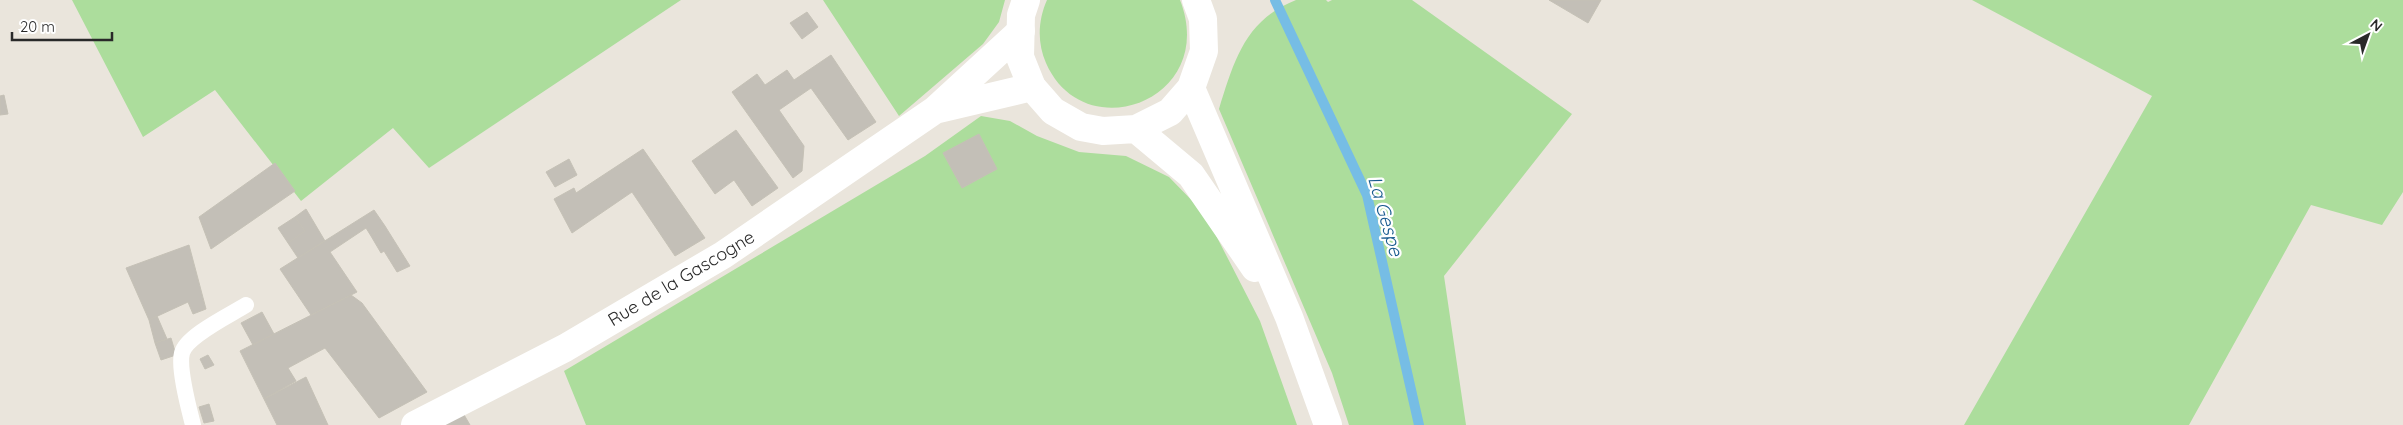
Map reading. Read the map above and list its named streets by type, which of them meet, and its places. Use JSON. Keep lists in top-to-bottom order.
{
  "streets": {
    "main road": ["Rue de la Gascogne"]
  },
  "water": ["La Gespe"],
  "scale_bar": "20 m",
  "north": "top right"
}
